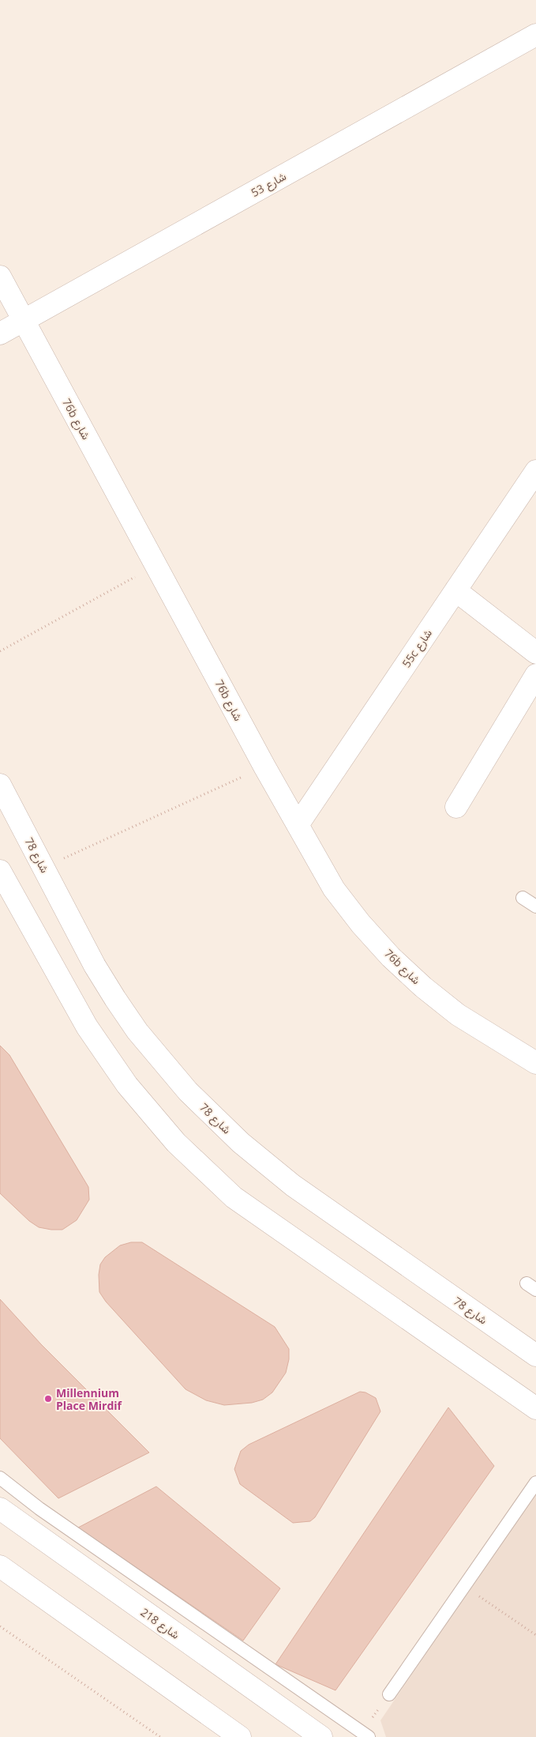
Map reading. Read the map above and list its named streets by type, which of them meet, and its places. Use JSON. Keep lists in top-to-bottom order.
{
  "streets": {
    "street": [
      "شارع 53",
      "76b شارع",
      "55c شارع",
      "شارع 78",
      "شارع 218"
    ]
  },
  "crossings": [
    ["شارع 53", "76b شارع"],
    ["76b شارع", "55c شارع"]
  ],
  "places": ["Millennium Place Mirdif"]
}
